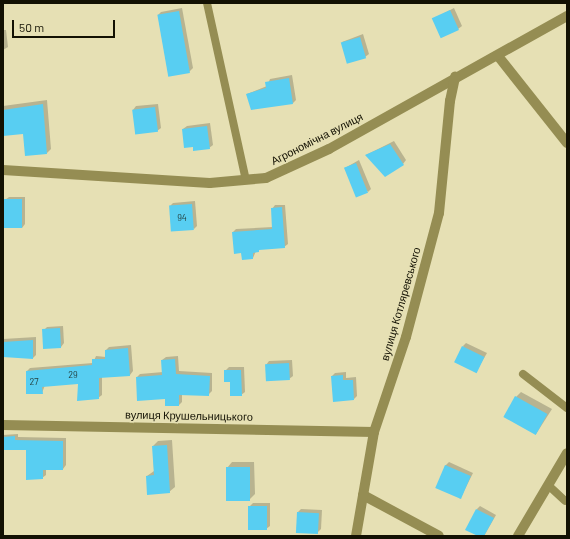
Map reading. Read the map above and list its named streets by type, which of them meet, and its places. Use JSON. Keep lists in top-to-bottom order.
{
  "streets": {
    "street": ["Агрономічна вулиця", "вулиця Котляревського", "вулиця Крушельницького"]
  },
  "crossings": [
    ["Агрономічна вулиця", "вулиця Котляревського"],
    ["вулиця Котляревського", "вулиця Крушельницького"]
  ],
  "house_numbers": ["94", "29", "27"],
  "scale_bar": "50 m"
}
